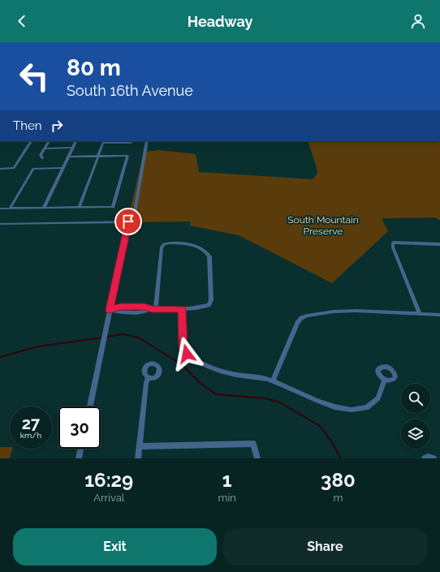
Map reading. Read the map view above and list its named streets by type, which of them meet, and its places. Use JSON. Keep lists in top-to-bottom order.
{
  "parks": ["South Mountain Preserve"],
  "page": {
    "header": "Headway",
    "turn": ["80 m", "South 16th Avenue"],
    "then": "Then",
    "speed": "27 km/h",
    "limit": "30",
    "eta": [
      "16:29",
      "Arrival",
      "1",
      "min",
      "380",
      "m"
    ],
    "buttons": ["Exit", "Share"]
  }
}
